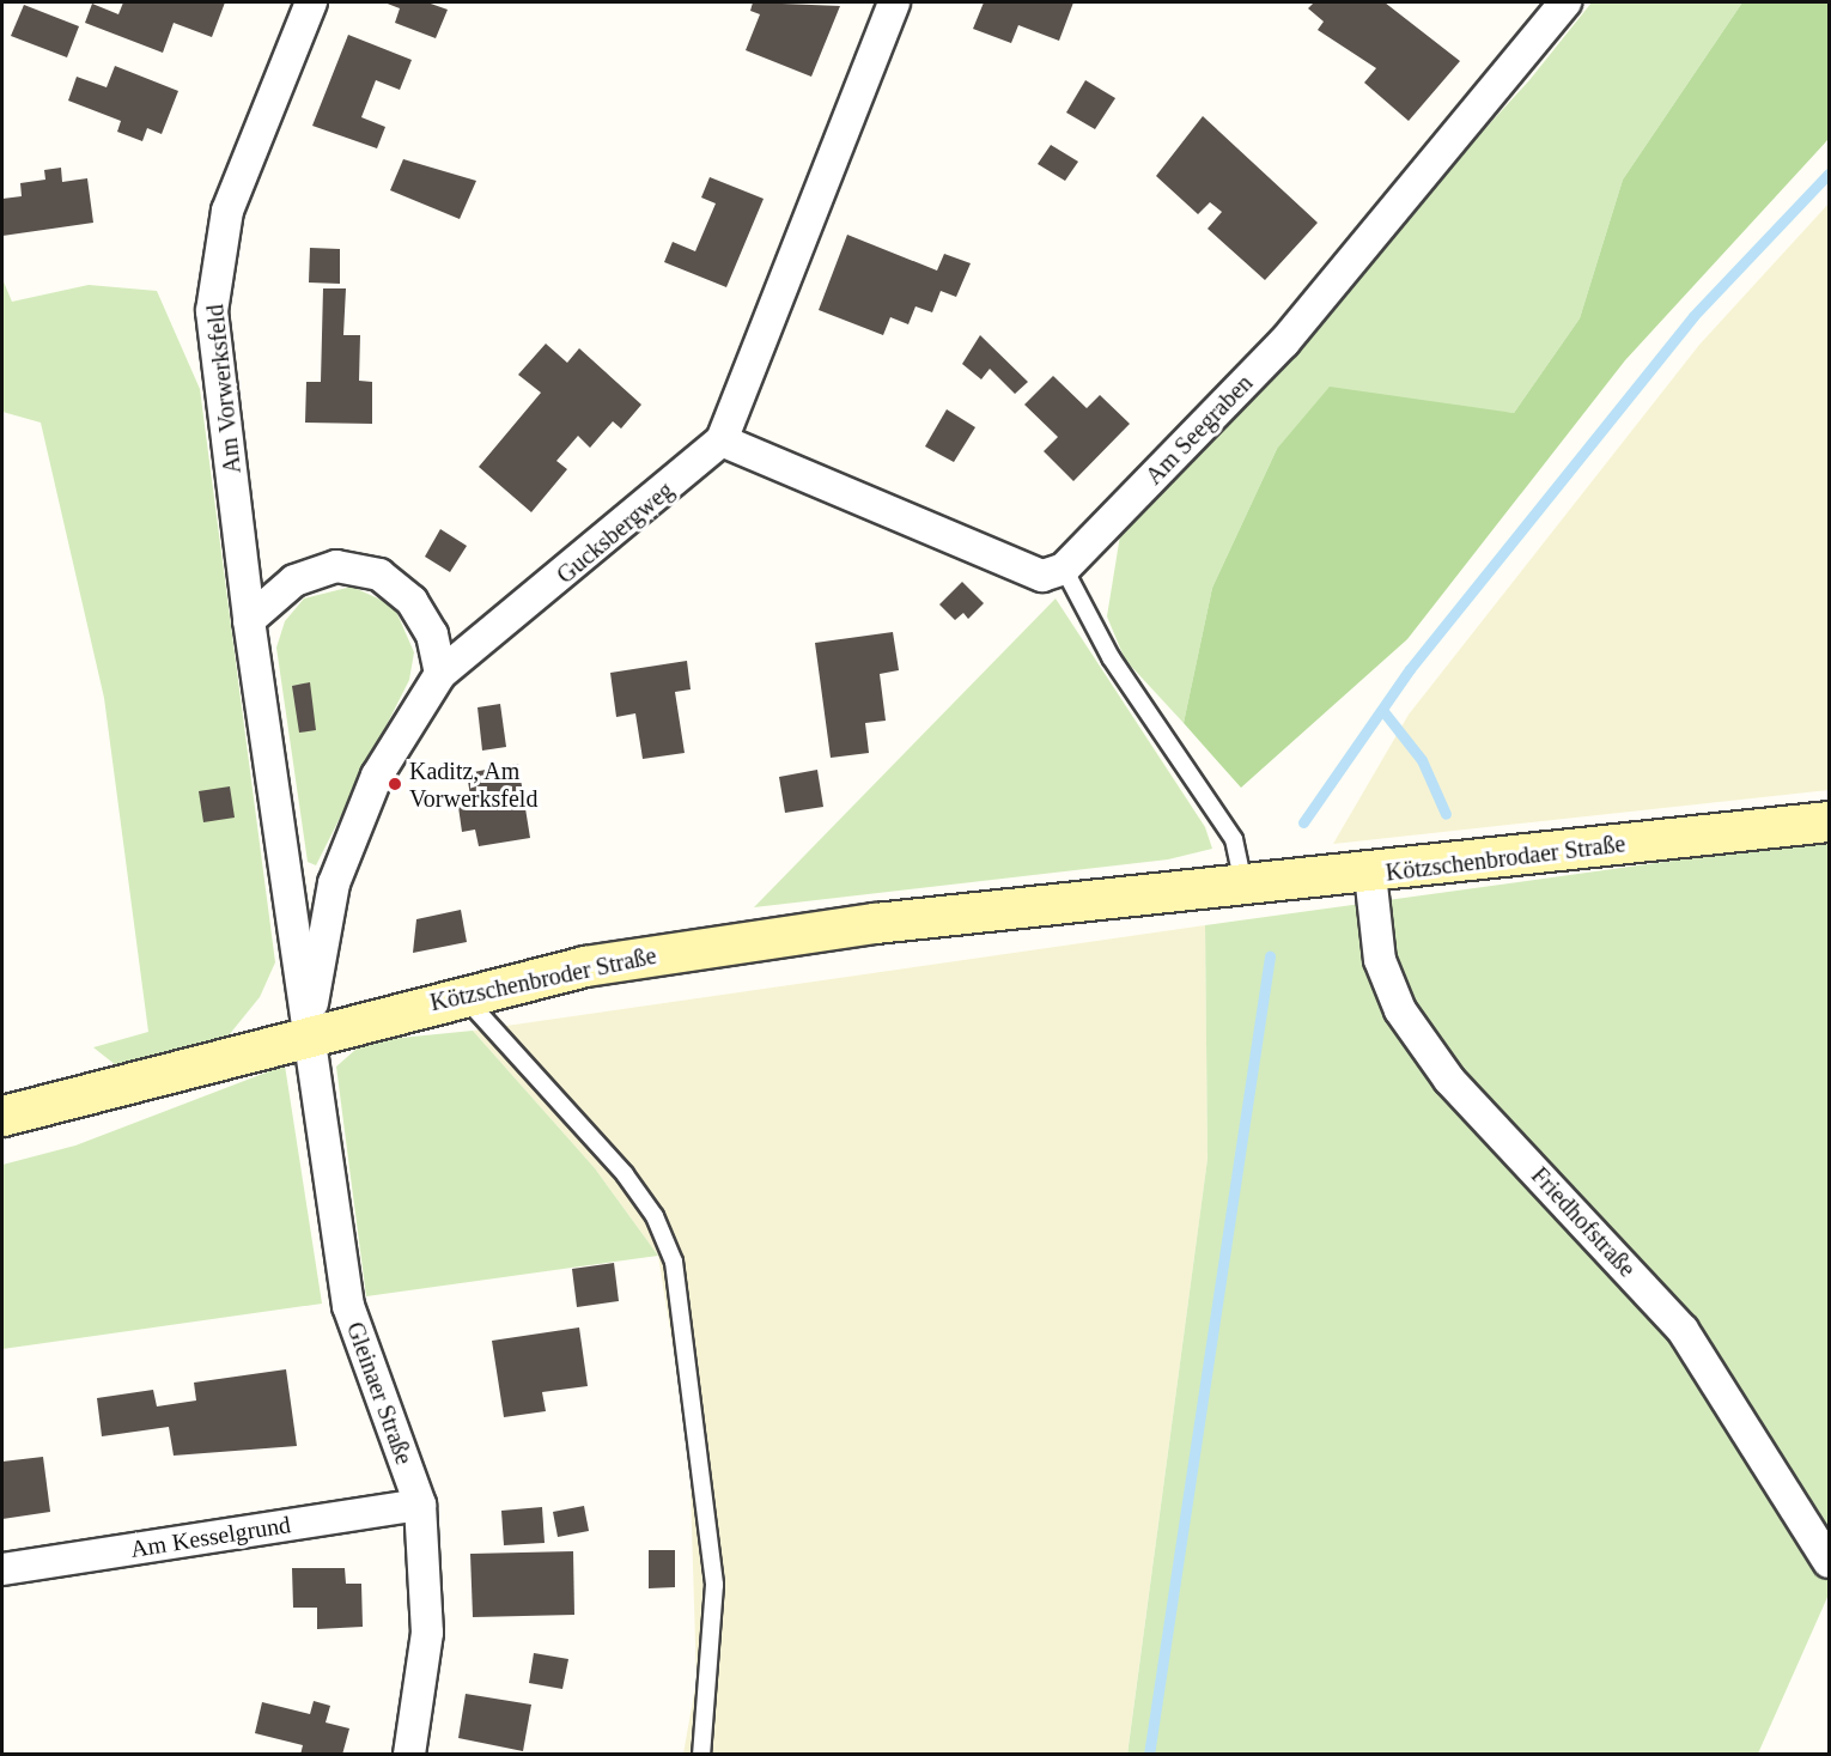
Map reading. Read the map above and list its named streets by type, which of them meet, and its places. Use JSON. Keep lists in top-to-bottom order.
{
  "streets": {
    "street": [
      "Am Vorwerksfeld",
      "Am Seegraben",
      "Gucksbergweg",
      "Kötzschenbrodaer Straße",
      "Kötzschenbroder Straße",
      "Friedhofstraße",
      "Gleinaer Straße",
      "Am Kesselgrund"
    ]
  },
  "crossings": [
    ["Am Vorwerksfeld", "Gucksbergweg"],
    ["Am Vorwerksfeld", "Kötzschenbroder Straße"],
    ["Am Vorwerksfeld", "Gleinaer Straße"],
    ["Gucksbergweg", "Kötzschenbroder Straße"],
    ["Gucksbergweg", "Gleinaer Straße"],
    ["Kötzschenbrodaer Straße", "Kötzschenbroder Straße"],
    ["Kötzschenbrodaer Straße", "Friedhofstraße"],
    ["Kötzschenbroder Straße", "Gleinaer Straße"],
    ["Gleinaer Straße", "Am Kesselgrund"]
  ],
  "places": ["Kaditz, Am Vorwerksfeld"]
}
